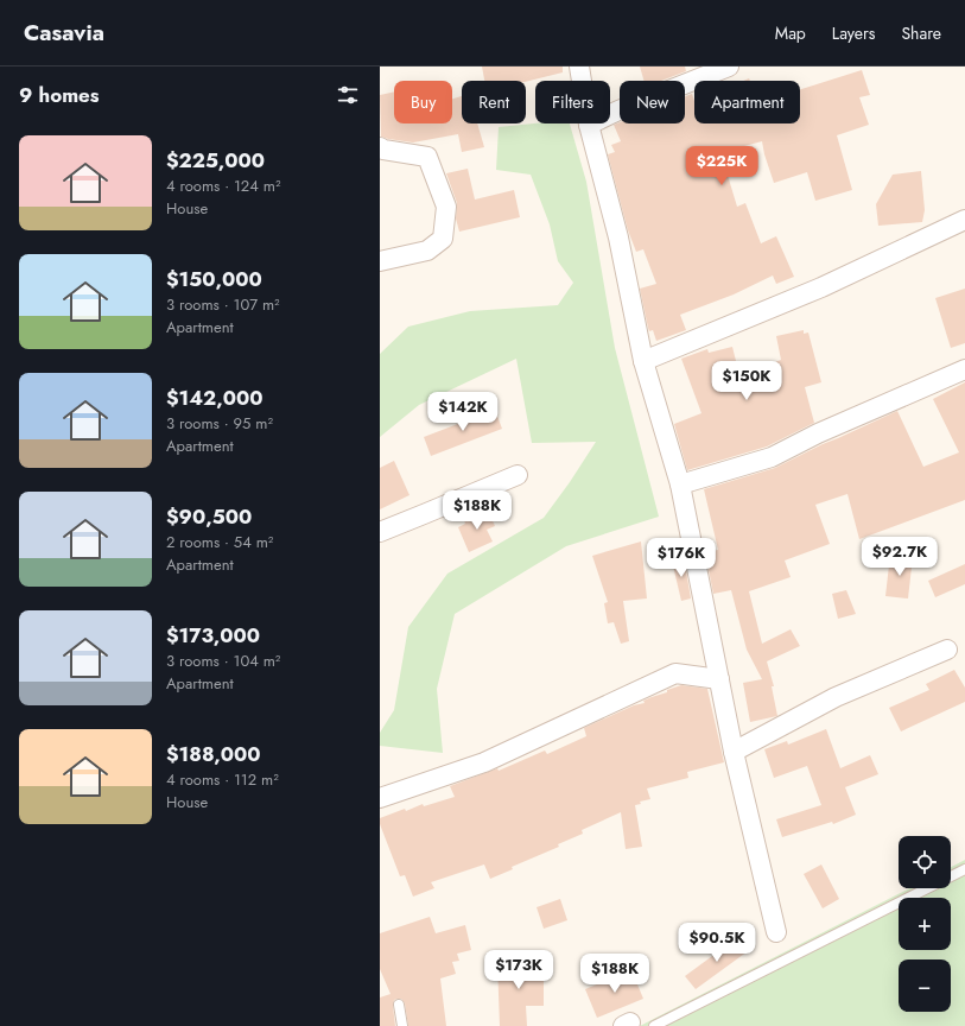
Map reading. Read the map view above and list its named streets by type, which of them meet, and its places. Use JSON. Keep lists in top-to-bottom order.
{
  "page": {
    "header": "Casavia",
    "nav": ["Map", "Layers", "Share"],
    "heading": "9 homes",
    "chip": [
      "Buy",
      "Rent",
      "Filters",
      "New",
      "Apartment"
    ],
    "list": [
      {
        "name": "$225,000",
        "note": "4 rooms · 124 m² · House"
      },
      {
        "name": "$150,000",
        "note": "3 rooms · 107 m² · Apartment"
      },
      {
        "name": "$142,000",
        "note": "3 rooms · 95 m² · Apartment"
      },
      {
        "name": "$90,500",
        "note": "2 rooms · 54 m² · Apartment"
      },
      {
        "name": "$173,000",
        "note": "3 rooms · 104 m² · Apartment"
      },
      {
        "name": "$188,000",
        "note": "4 rooms · 112 m² · House"
      }
    ],
    "price": [
      "$225K",
      "$150K",
      "$142K",
      "$188K",
      "$92.7K",
      "$176K",
      "$90.5K",
      "$173K",
      "$188K"
    ],
    "map_buttons": ["+", "−"]
  }
}
